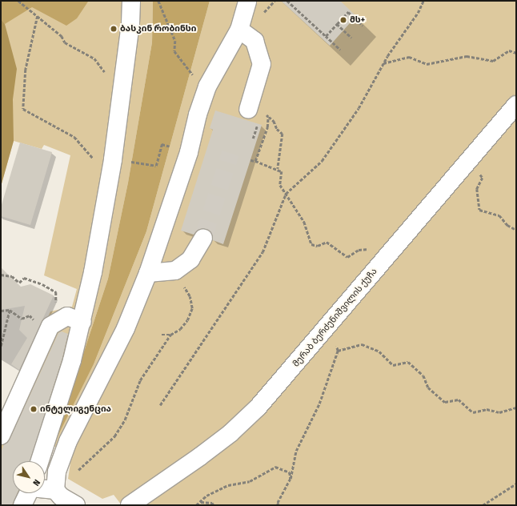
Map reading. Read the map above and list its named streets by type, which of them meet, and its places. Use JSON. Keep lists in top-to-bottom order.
{
  "streets": {
    "street": ["მერაბ ბერძენიშვილის ქუჩა"]
  },
  "places": ["მს+", "ბასკინ რობინსი", "ინტელიგენცია"],
  "north": "bottom right"
}
